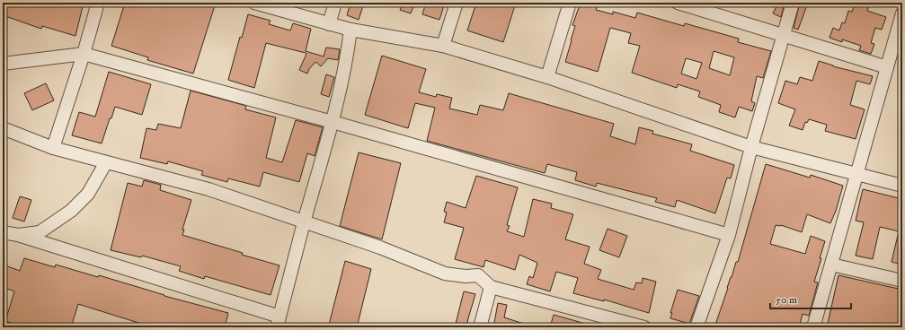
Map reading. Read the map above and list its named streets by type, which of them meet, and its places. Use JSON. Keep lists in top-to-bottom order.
{
  "scale_bar": "50 m"
}
